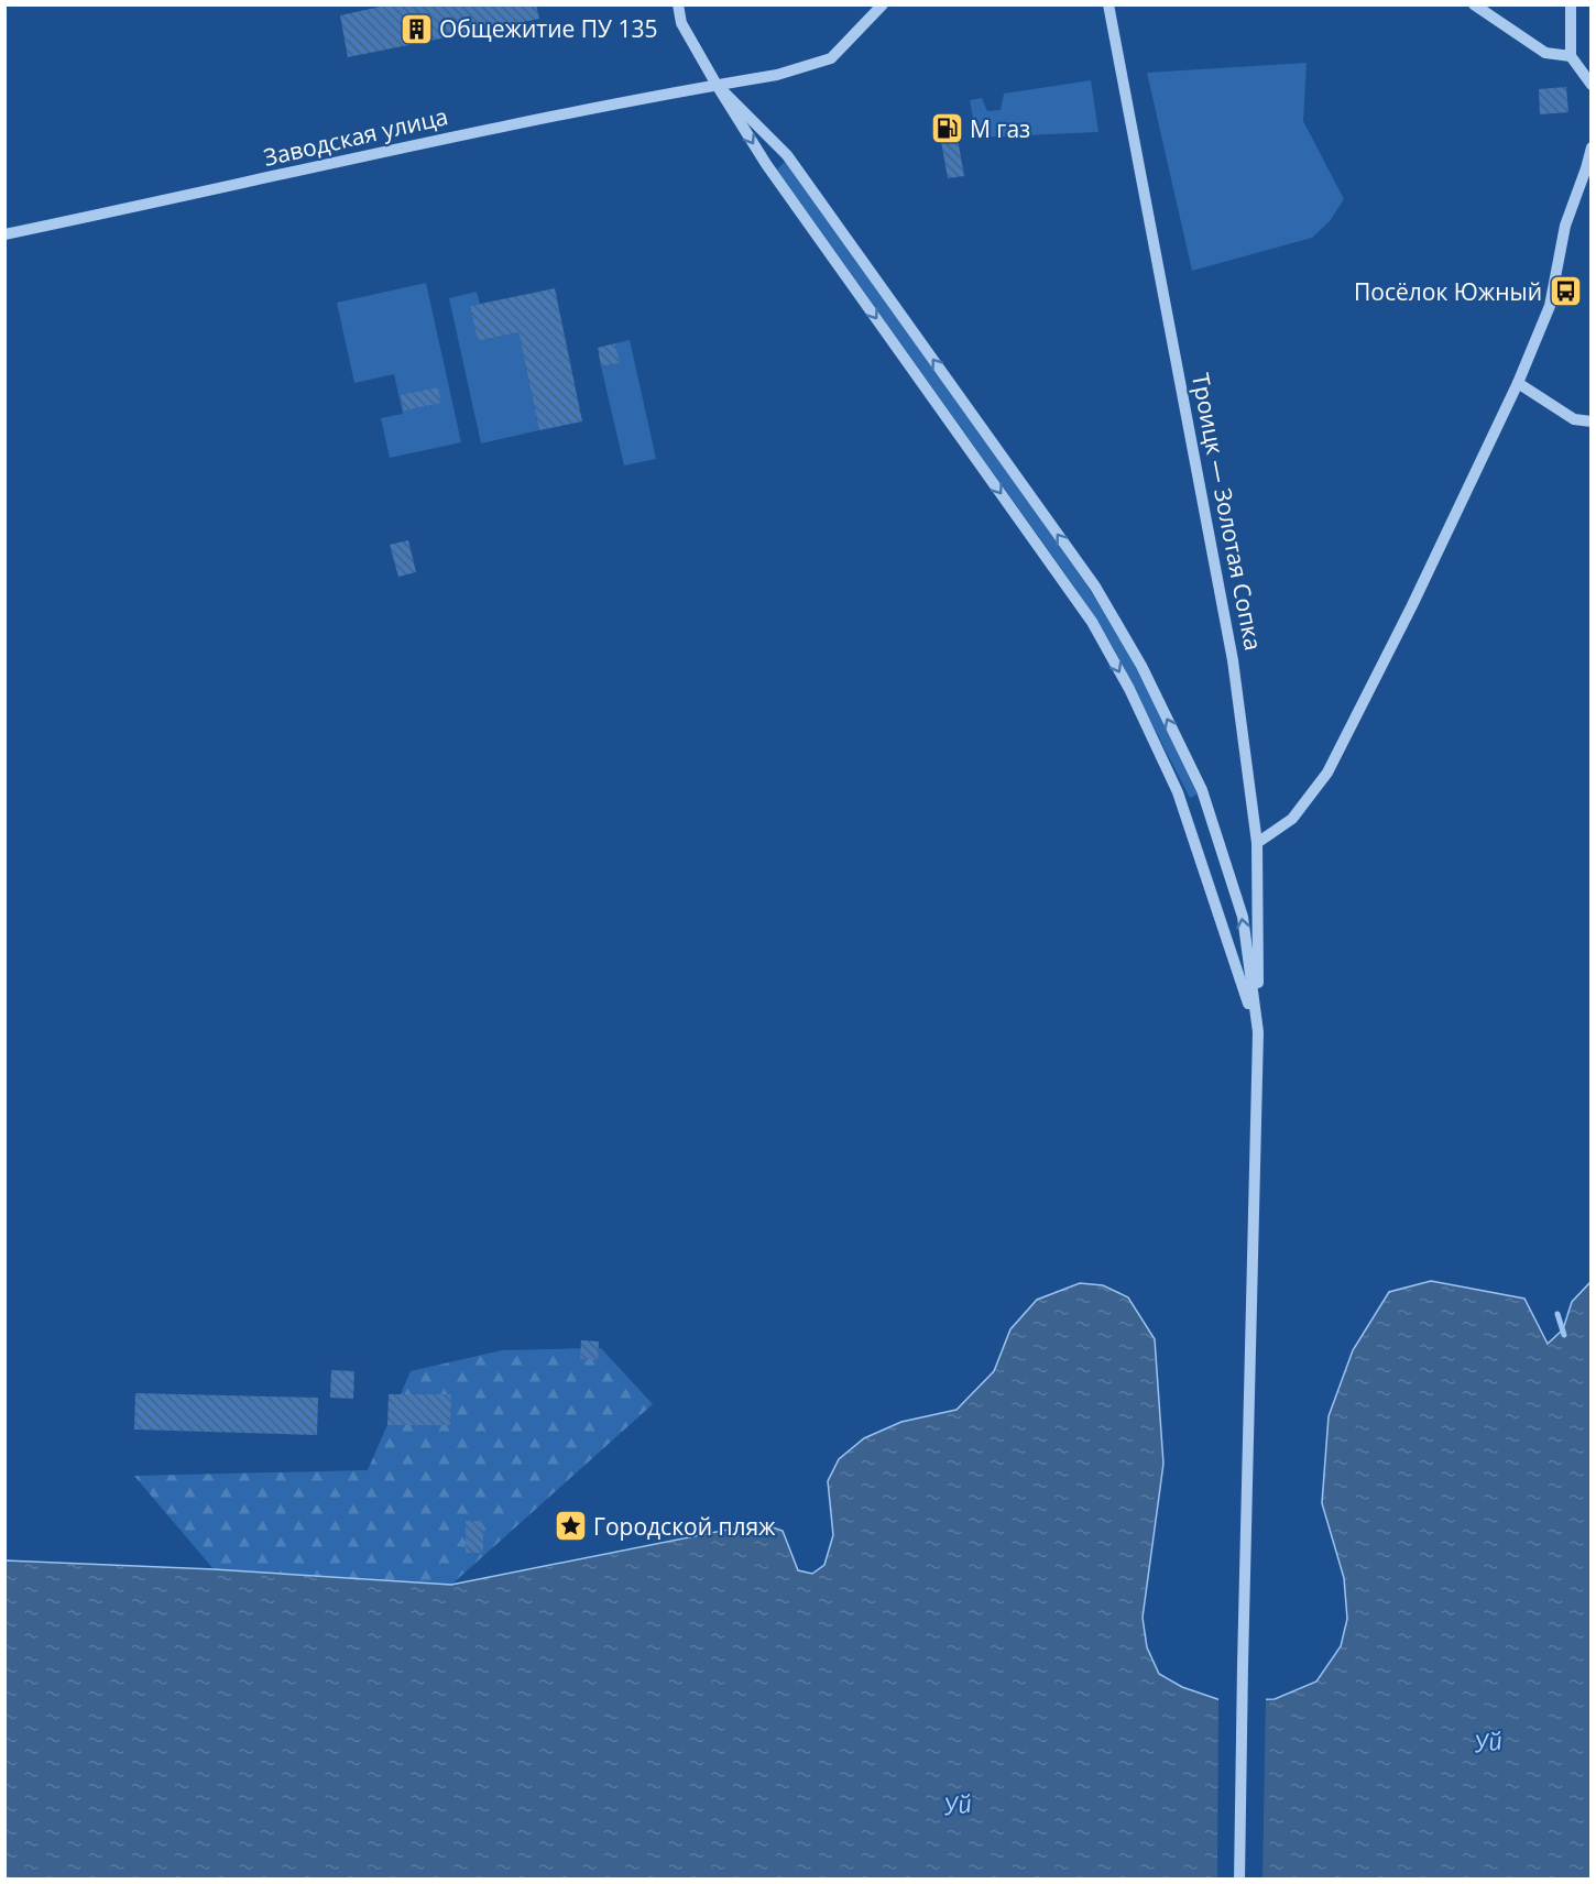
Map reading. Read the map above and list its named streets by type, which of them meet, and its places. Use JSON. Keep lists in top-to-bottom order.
{
  "streets": {
    "street": ["Заводская улица", "Троицк — Золотая Сопка"]
  },
  "water": ["Уй"],
  "places": {
    "building": ["Общежитие ПУ 135"],
    "fuel station": ["М газ"],
    "bus stop": ["Посёлок Южный"],
    "place": ["Городской пляж"]
  }
}
